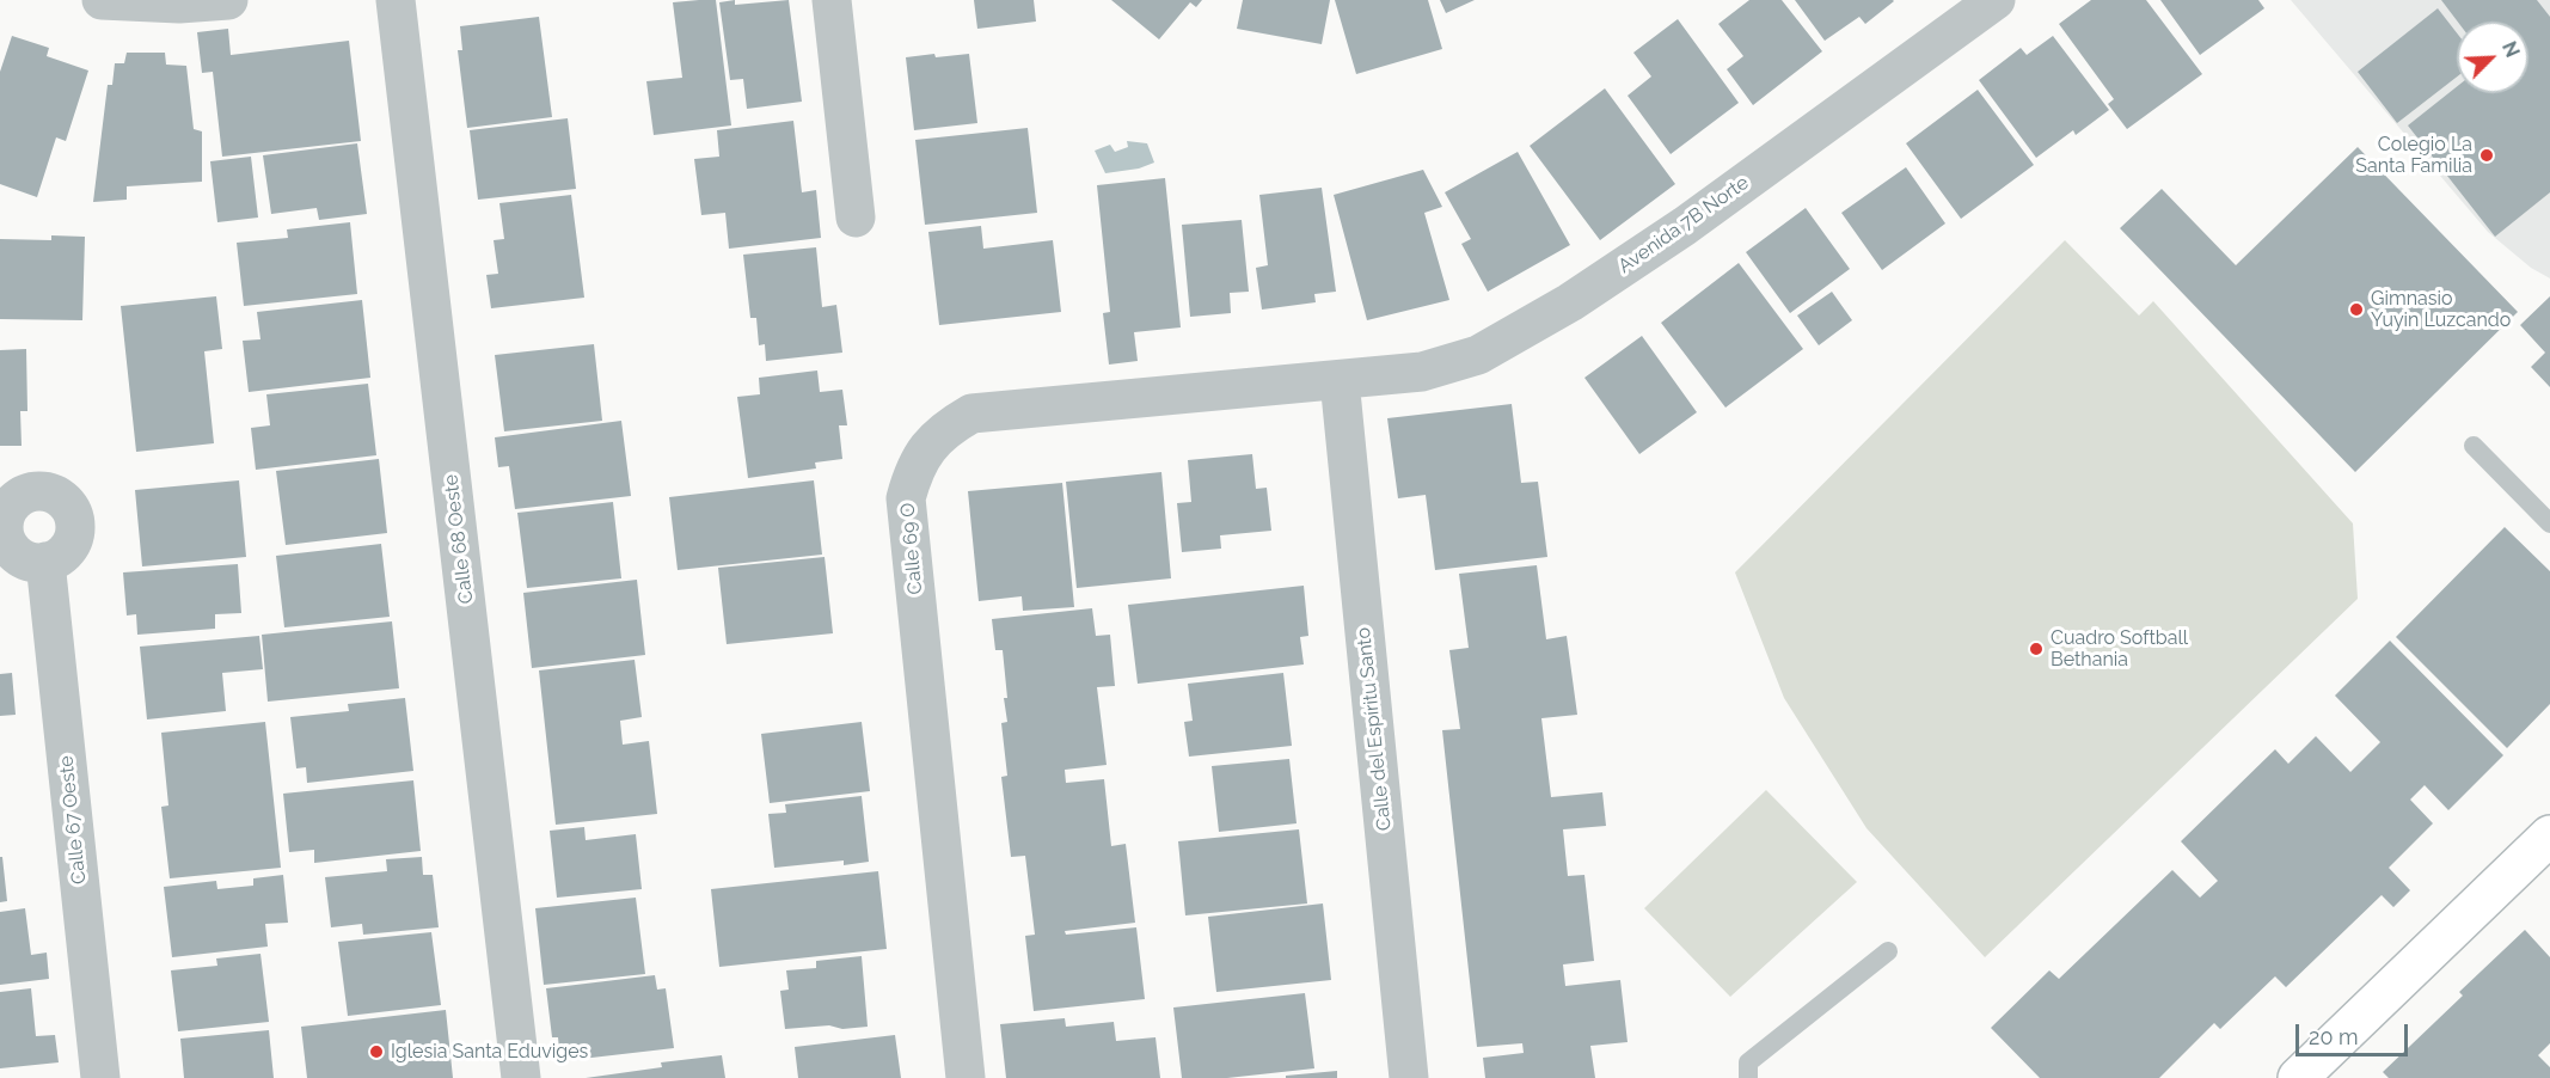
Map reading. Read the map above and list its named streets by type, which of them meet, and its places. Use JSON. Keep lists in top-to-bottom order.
{
  "streets": {
    "street": [
      "Avenida 7B Norte",
      "Calle 68 Oeste",
      "Calle 69 O",
      "Calle del Espíritu Santo",
      "Calle 67 Oeste"
    ]
  },
  "crossings": [
    ["Avenida 7B Norte", "Calle 69 O"],
    ["Avenida 7B Norte", "Calle del Espíritu Santo"],
    ["Calle 69 O", "Calle del Espíritu Santo"]
  ],
  "places": [
    "Colegio La Santa Familia",
    "Gimnasio Yuyin Luzcando",
    "Cuadro Softball Bethania",
    "Iglesia Santa Eduviges"
  ],
  "scale_bar": "20 m",
  "north": "top right"
}
